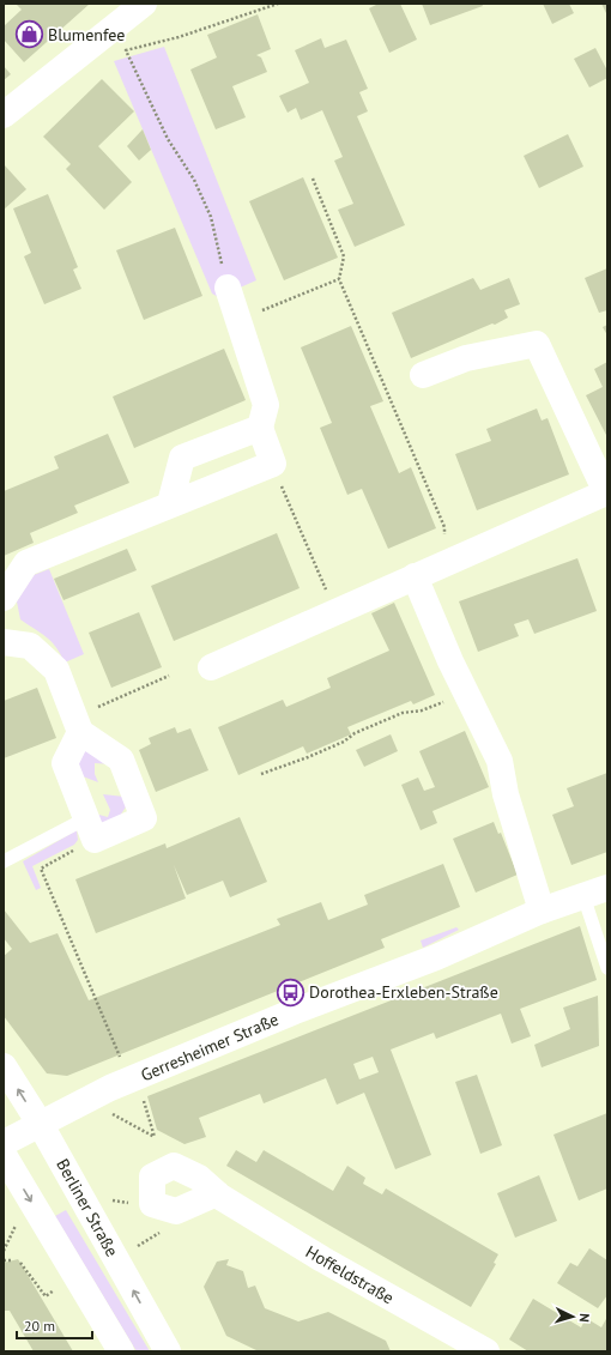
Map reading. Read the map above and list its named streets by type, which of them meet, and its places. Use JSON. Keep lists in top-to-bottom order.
{
  "streets": {
    "street": ["Gerresheimer Straße", "Berliner Straße", "Hoffeldstraße"]
  },
  "crossings": [
    ["Gerresheimer Straße", "Berliner Straße"]
  ],
  "places": {
    "shop": ["Blumenfee"],
    "bus stop": ["Dorothea-Erxleben-Straße"]
  },
  "scale_bar": "20 m",
  "north": "right"
}
